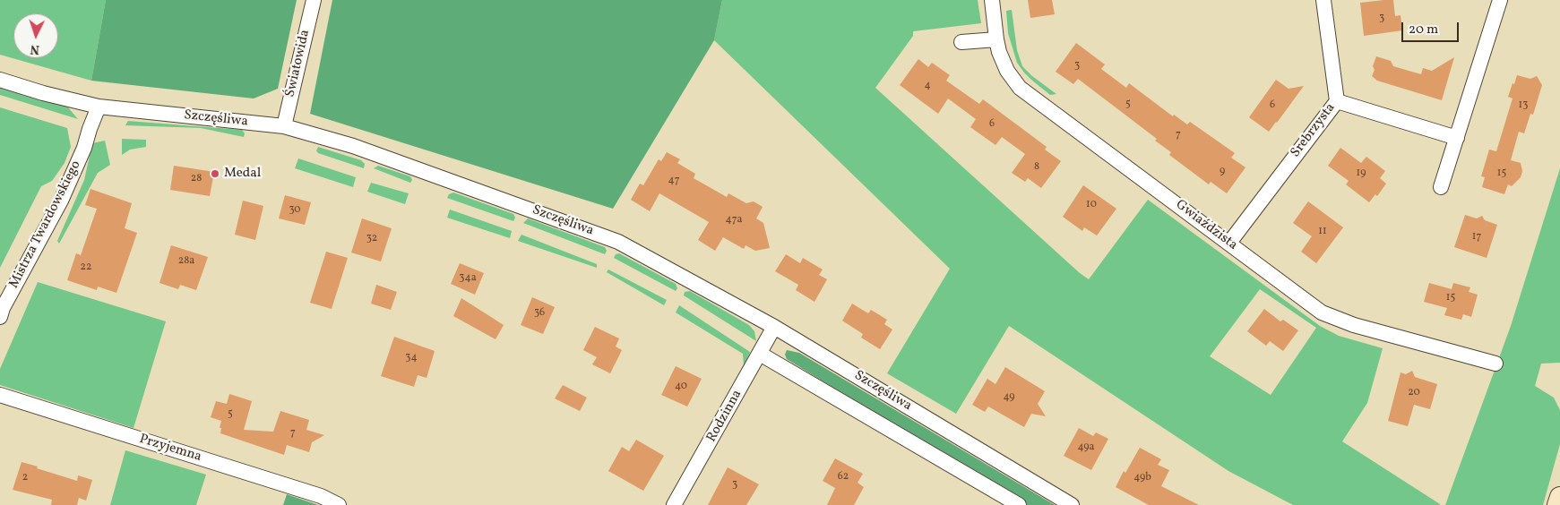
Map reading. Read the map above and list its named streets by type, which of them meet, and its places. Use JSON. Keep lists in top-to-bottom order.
{
  "streets": {
    "street": [
      "Światowida",
      "Szczęśliwa",
      "Srebrzysta",
      "Mistrza Twardowskiego",
      "Gwiaździsta",
      "Rodzinna",
      "Przyjemna"
    ]
  },
  "crossings": [
    ["Światowida", "Szczęśliwa"],
    ["Szczęśliwa", "Mistrza Twardowskiego"],
    ["Szczęśliwa", "Rodzinna"],
    ["Srebrzysta", "Gwiaździsta"]
  ],
  "places": ["Medal"],
  "house_numbers": [
    "3",
    "3",
    "4",
    "5",
    "6",
    "13",
    "6",
    "7",
    "8",
    "9",
    "19",
    "15",
    "28",
    "47",
    "10",
    "30",
    "47a",
    "11",
    "17",
    "32",
    "28a",
    "22",
    "34a",
    "15",
    "36",
    "34",
    "40",
    "20",
    "49",
    "5",
    "7",
    "49a",
    "62",
    "2",
    "49b",
    "3"
  ],
  "scale_bar": "20 m",
  "north": "bottom"
}
